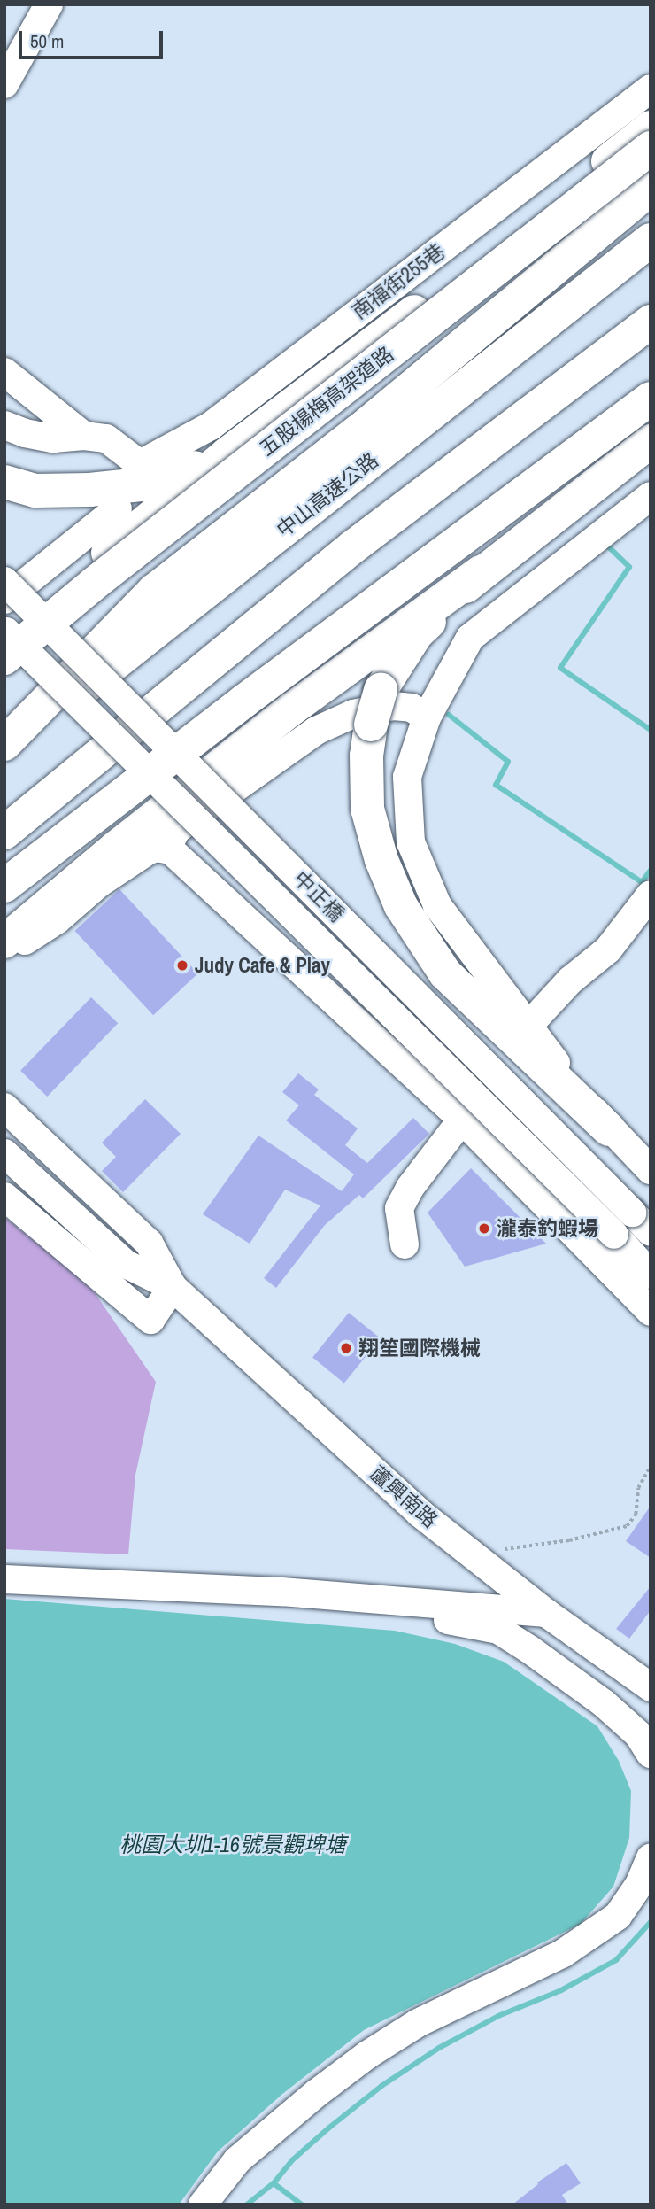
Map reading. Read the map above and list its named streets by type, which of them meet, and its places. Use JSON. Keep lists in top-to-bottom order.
{
  "streets": {
    "highway": ["五股楊梅高架道路", "中山高速公路"],
    "street": ["南福街255巷", "中正橋", "蘆興南路"]
  },
  "water": ["桃園大圳1-16號景觀埤塘"],
  "places": ["Judy Cafe & Play", "瀧泰釣蝦場", "翔笙國際機械"],
  "scale_bar": "50 m"
}
